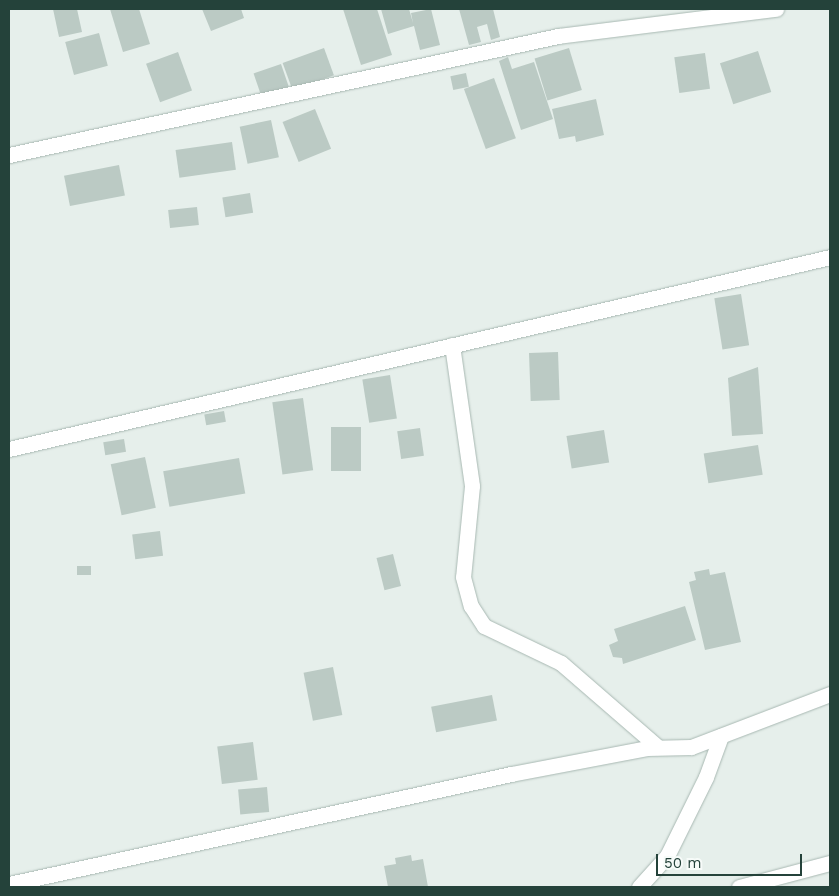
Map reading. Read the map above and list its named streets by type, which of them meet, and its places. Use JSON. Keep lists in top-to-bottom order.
{
  "scale_bar": "50 m"
}
